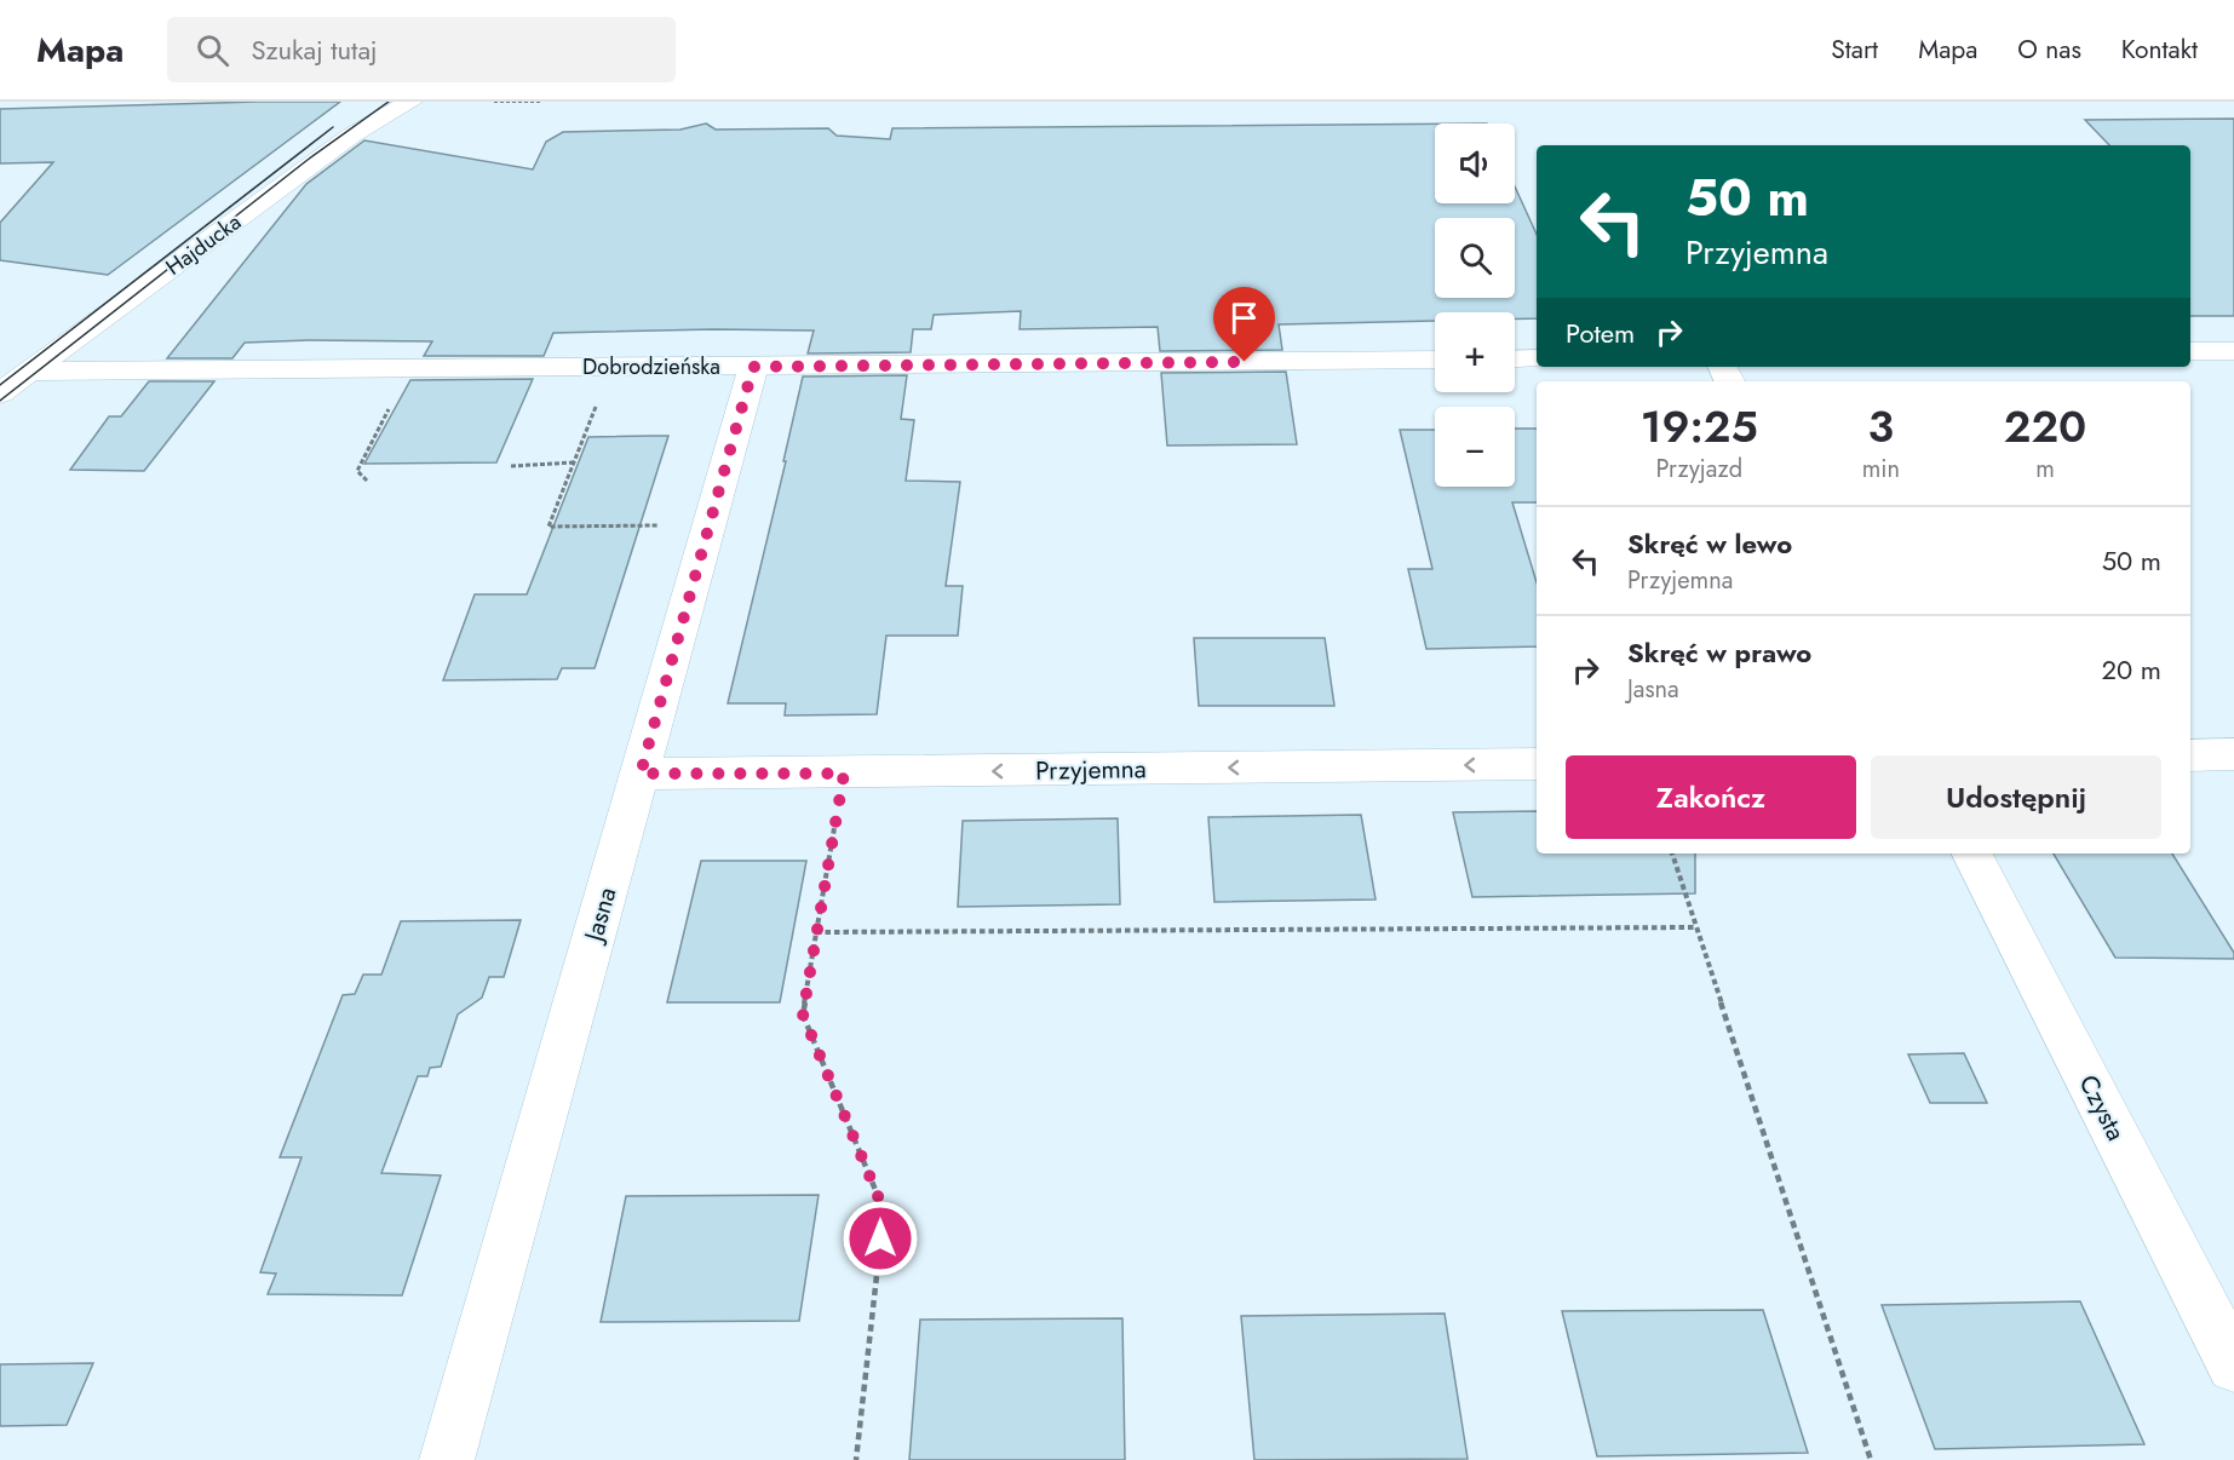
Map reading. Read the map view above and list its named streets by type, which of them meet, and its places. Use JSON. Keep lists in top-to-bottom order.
{
  "streets": {
    "street": [
      "Hajducka",
      "Dobrodzieńska",
      "Przyjemna",
      "Jasna",
      "Czysta"
    ]
  },
  "crossings": [
    ["Hajducka", "Dobrodzieńska"],
    ["Dobrodzieńska", "Jasna"],
    ["Przyjemna", "Jasna"]
  ],
  "one_way": ["Przyjemna"],
  "page": {
    "header": "Mapa",
    "search": "Szukaj tutaj",
    "nav": [
      "Start",
      "Mapa",
      "O nas",
      "Kontakt"
    ],
    "map_buttons": ["+", "−"],
    "turn": ["50 m", "Przyjemna"],
    "then": "Potem",
    "eta": [
      "19:25",
      "Przyjazd",
      "3",
      "min",
      "220",
      "m"
    ],
    "list": [
      {
        "name": "Skręć w lewo",
        "note": "Przyjemna",
        "value": "50 m"
      },
      {
        "name": "Skręć w prawo",
        "note": "Jasna",
        "value": "20 m"
      }
    ],
    "buttons": ["Zakończ", "Udostępnij"]
  }
}
